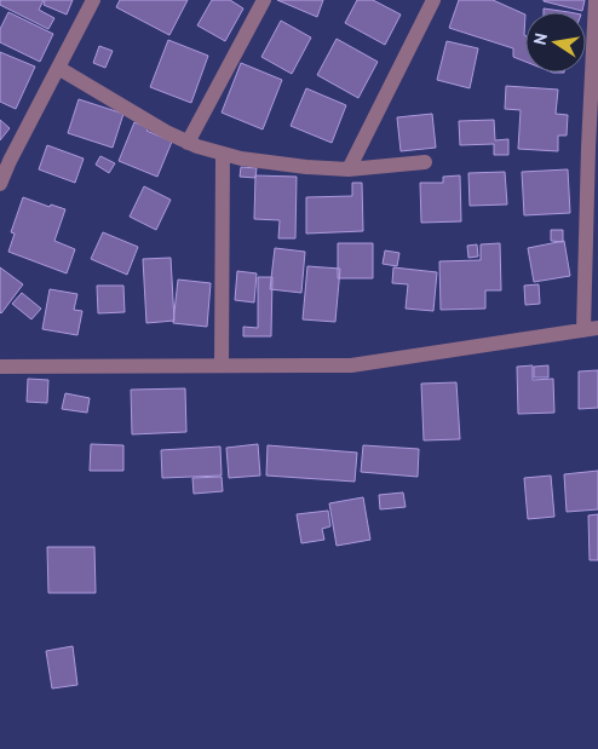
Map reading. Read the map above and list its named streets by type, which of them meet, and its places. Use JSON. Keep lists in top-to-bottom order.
{
  "north": "left"
}
